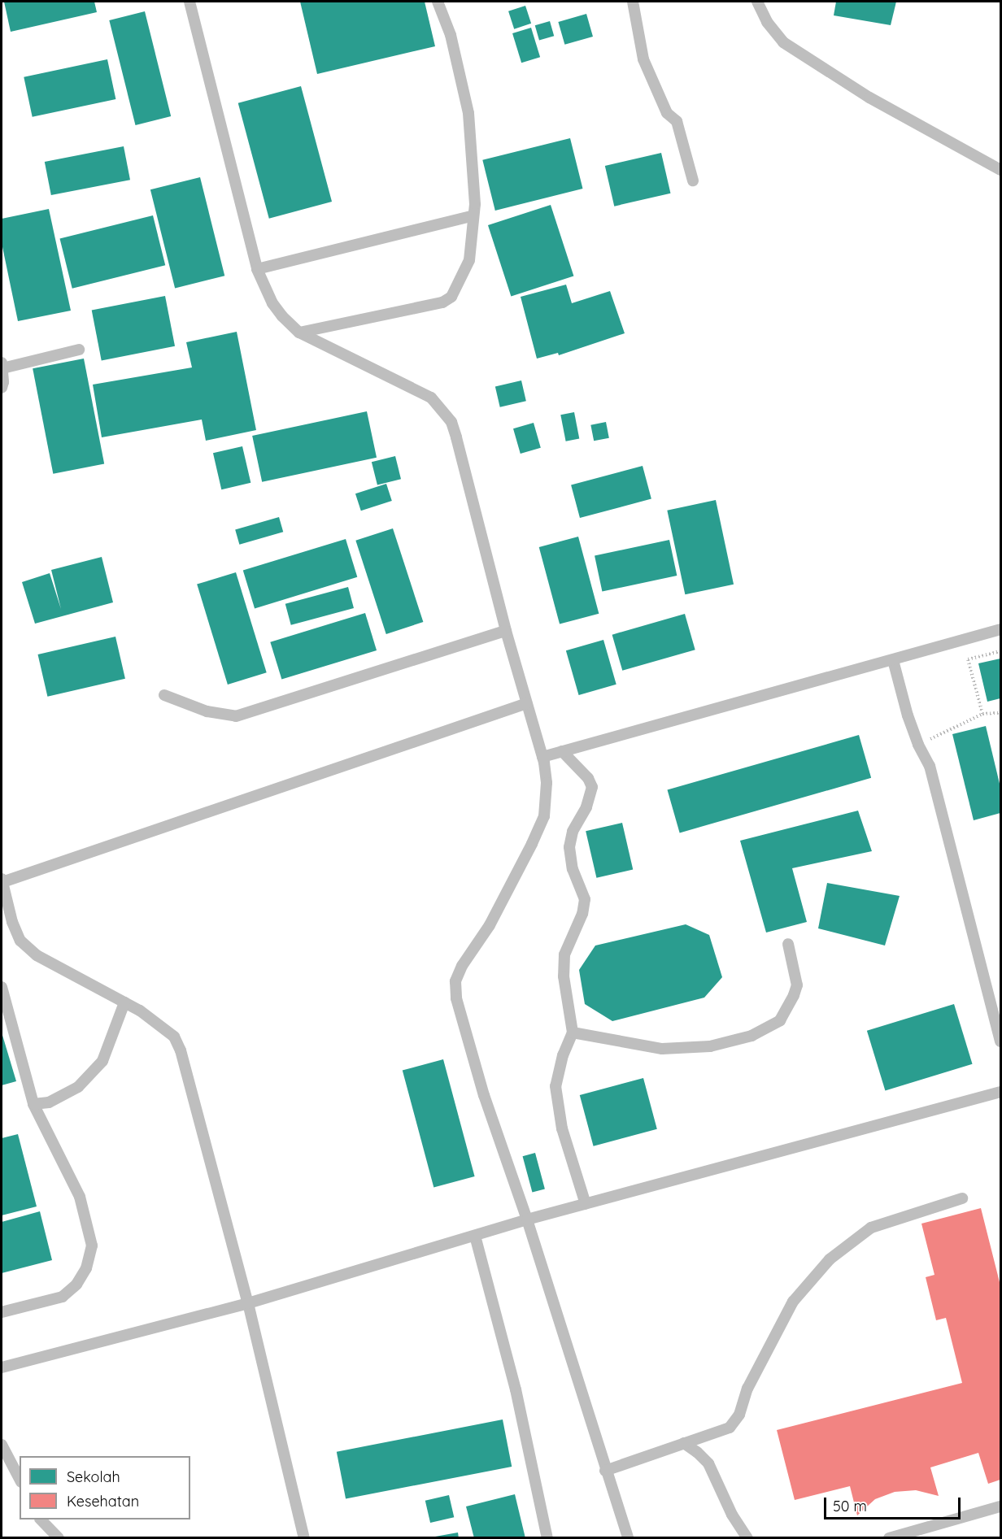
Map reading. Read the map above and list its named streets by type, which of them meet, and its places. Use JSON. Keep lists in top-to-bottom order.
{
  "legend": ["Sekolah", "Kesehatan"],
  "scale_bar": "50 m"
}
